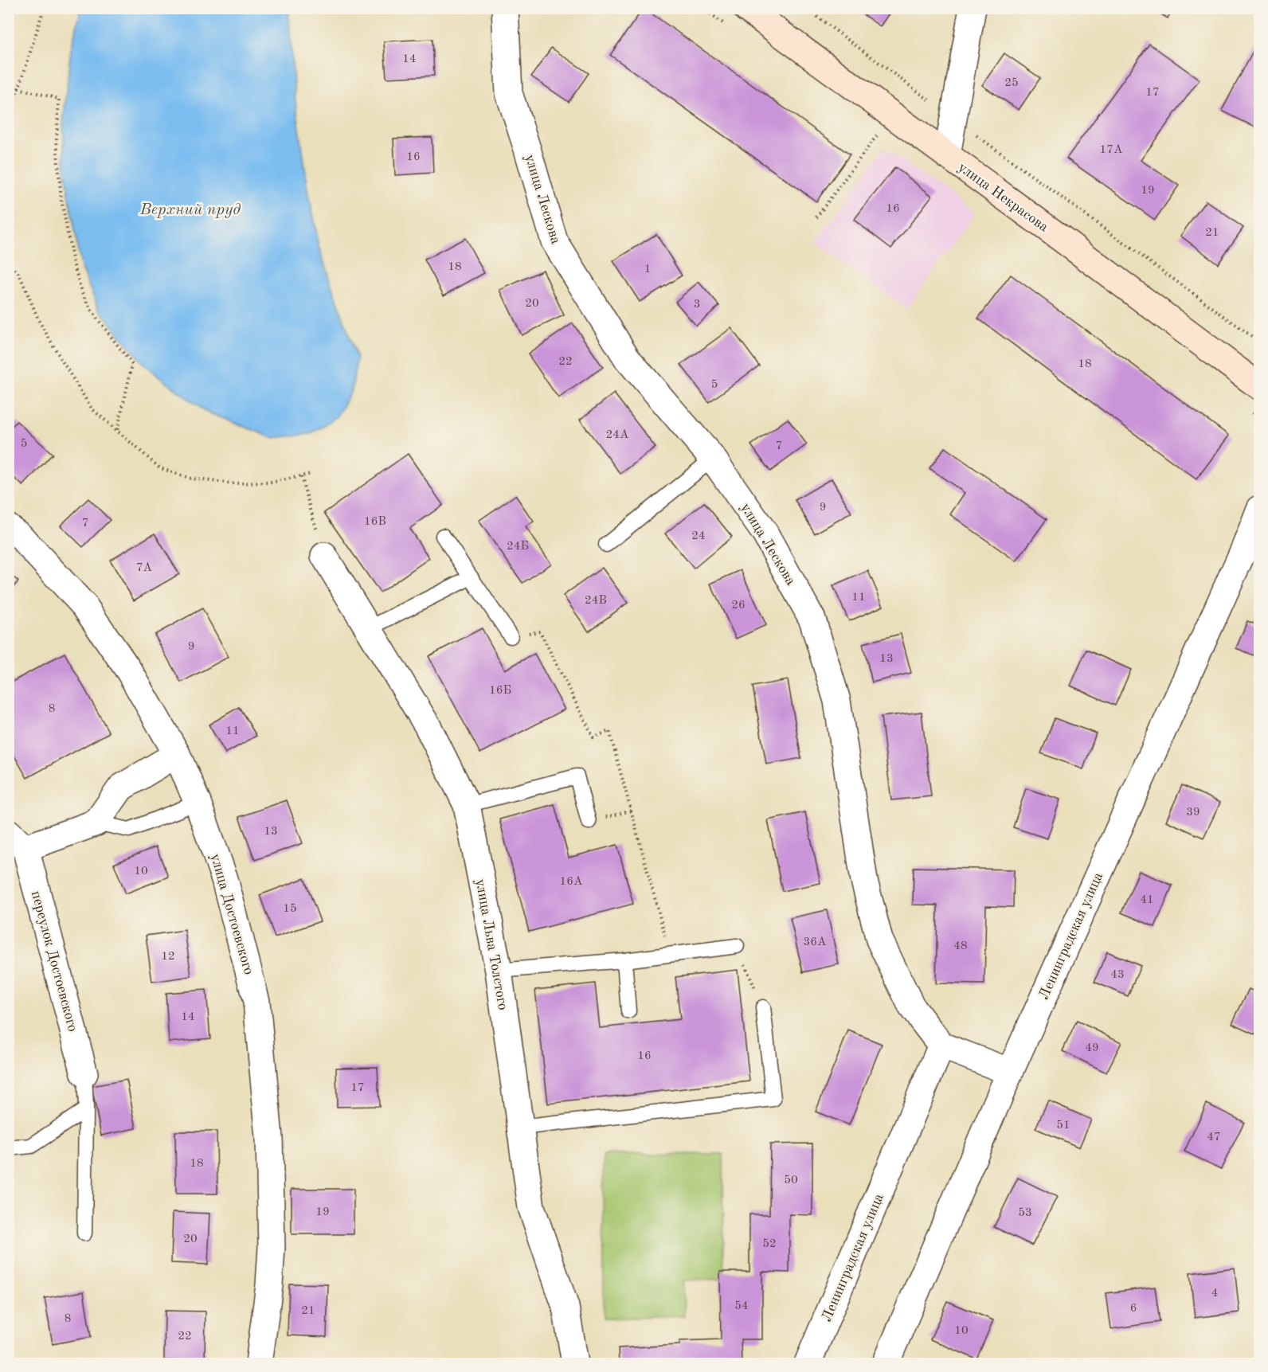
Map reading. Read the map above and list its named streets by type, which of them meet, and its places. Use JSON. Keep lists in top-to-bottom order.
{
  "streets": {
    "street": [
      "улица Некрасова",
      "улица Лескова",
      "улица Достоевского",
      "Ленинградская улица",
      "улица Льва Толстого",
      "переулок Достоевского"
    ]
  },
  "crossings": [
    ["улица Лескова", "Ленинградская улица"]
  ],
  "water": ["Верхний пруд"],
  "house_numbers": [
    "14",
    "25",
    "17",
    "17А",
    "16",
    "19",
    "16",
    "21",
    "18",
    "1",
    "20",
    "3",
    "22",
    "18",
    "5",
    "24А",
    "5",
    "7",
    "9",
    "16В",
    "7",
    "24",
    "24Б",
    "7А",
    "11",
    "24В",
    "26",
    "9",
    "13",
    "16Б",
    "8",
    "11",
    "39",
    "13",
    "10",
    "16А",
    "41",
    "15",
    "36А",
    "48",
    "12",
    "43",
    "14",
    "49",
    "16",
    "17",
    "51",
    "47",
    "18",
    "50",
    "19",
    "53",
    "20",
    "52",
    "4",
    "54",
    "6",
    "21",
    "8",
    "10",
    "22"
  ]
}
